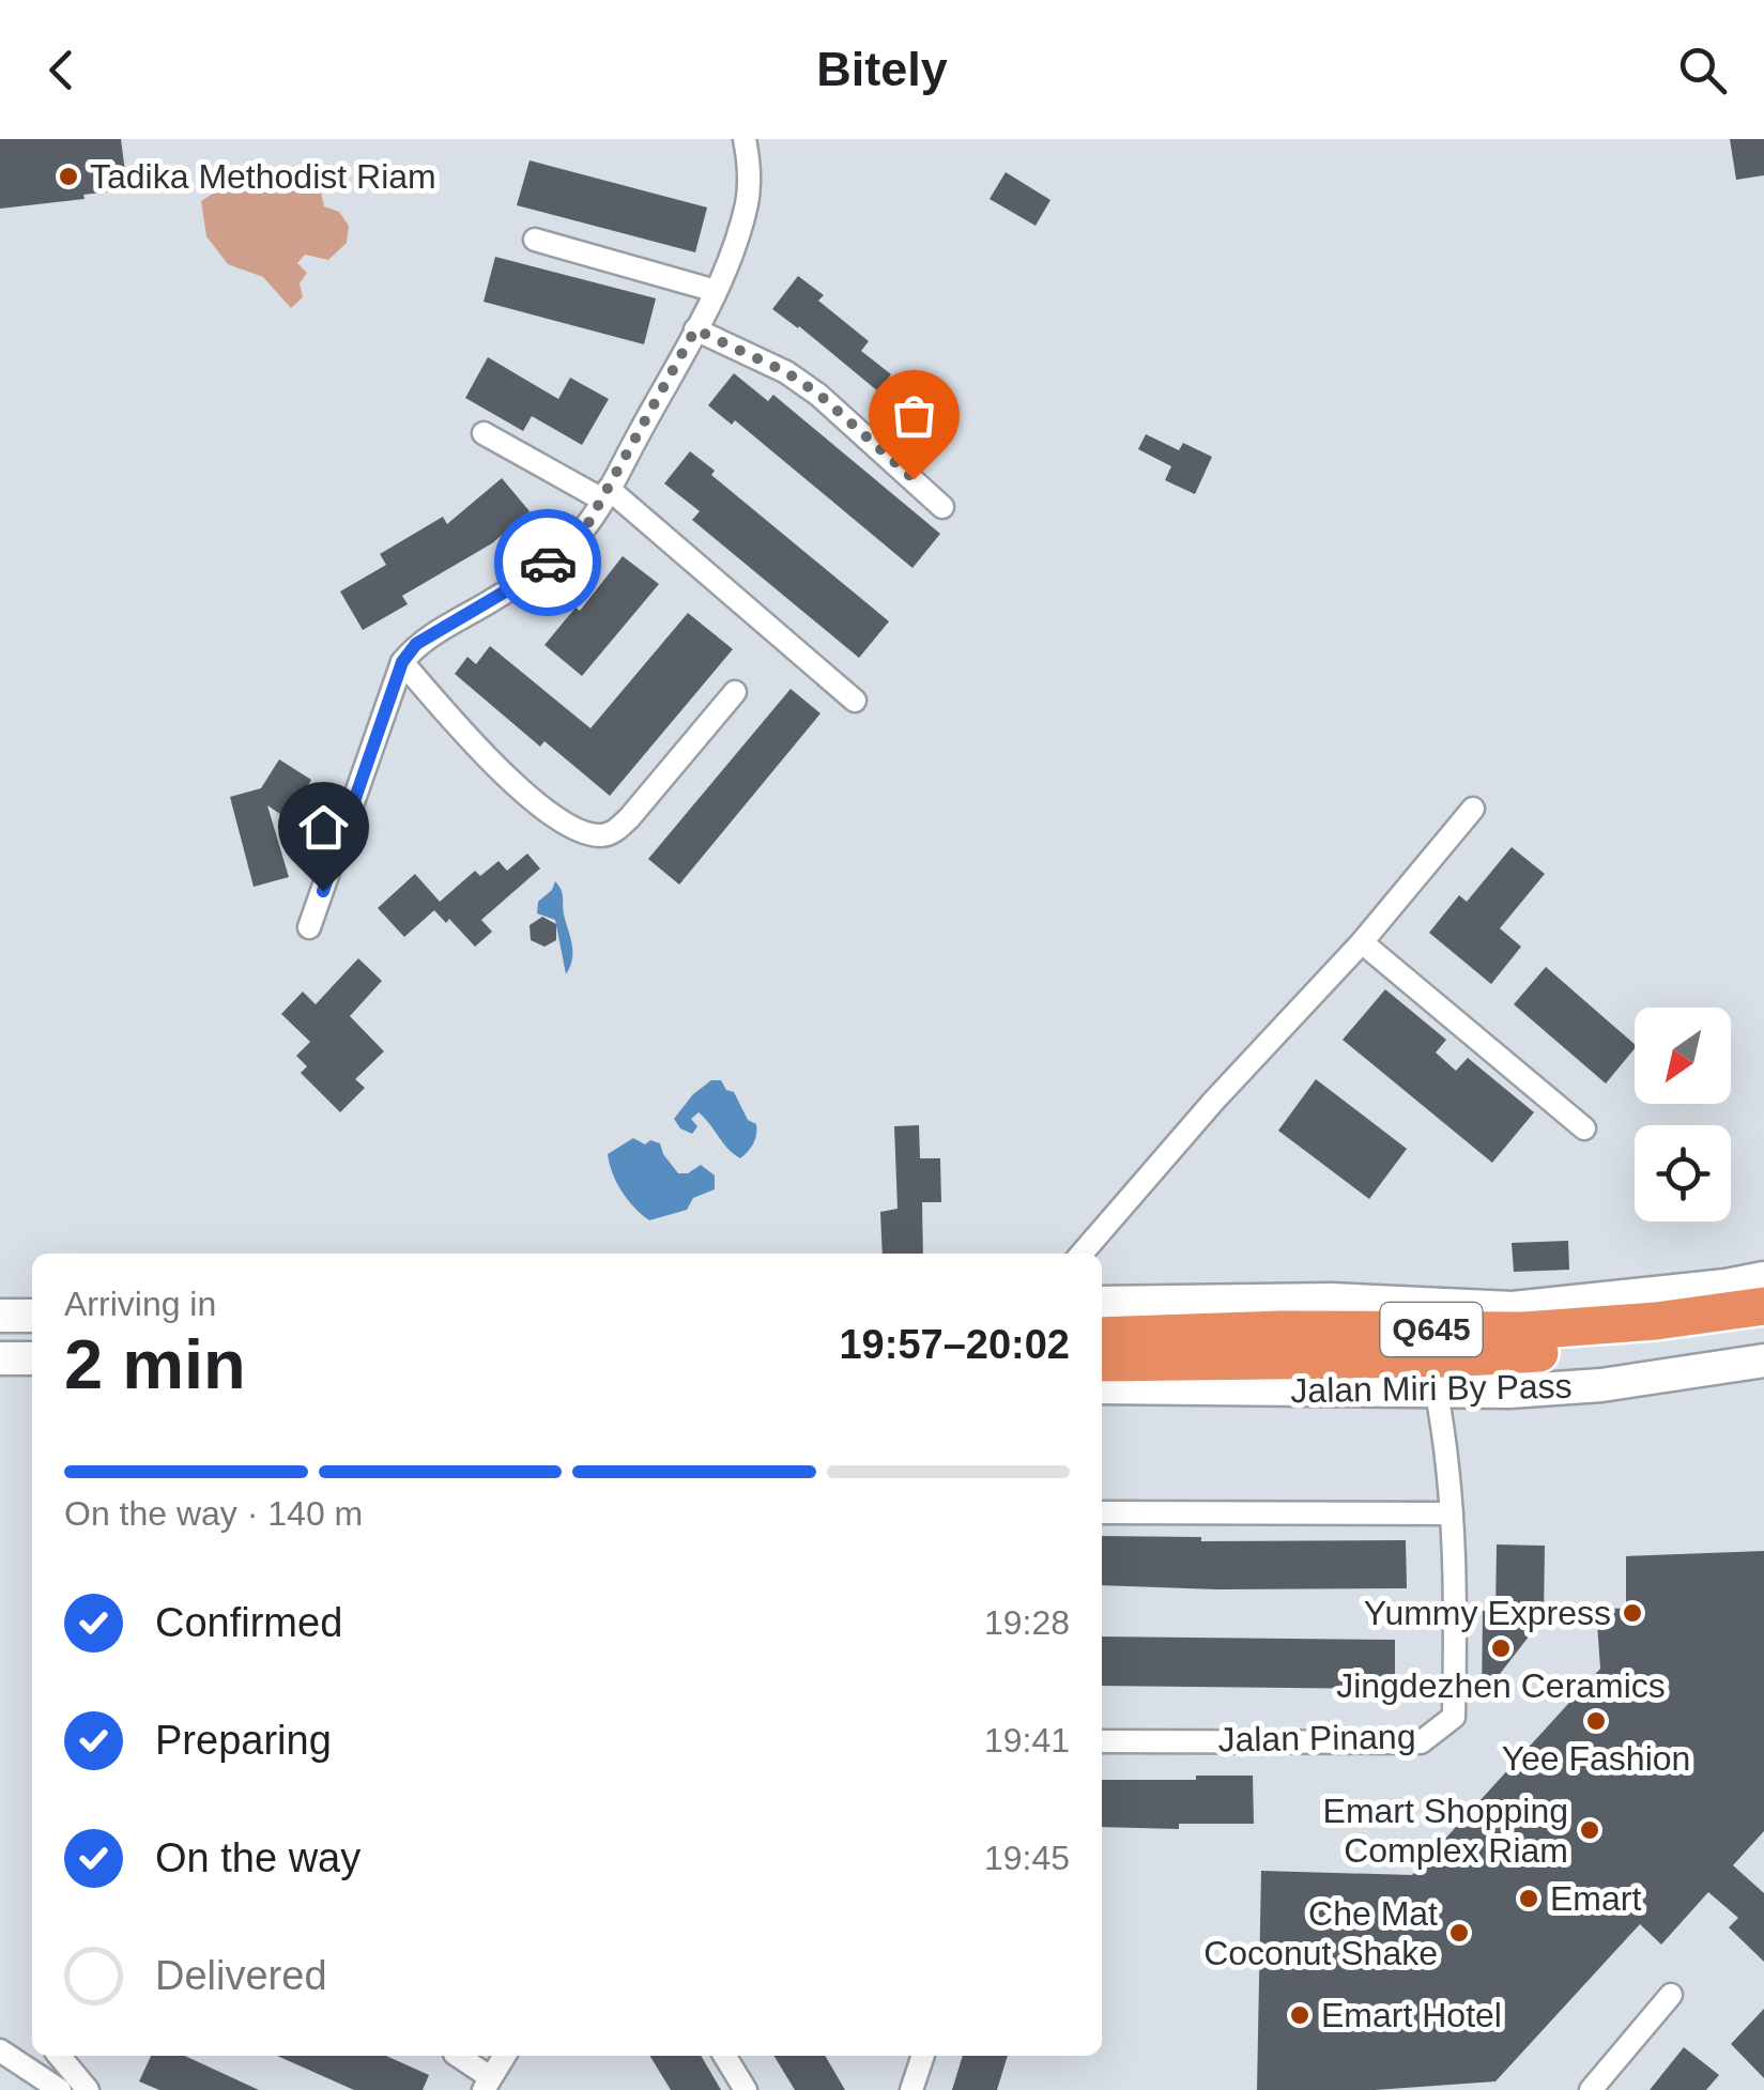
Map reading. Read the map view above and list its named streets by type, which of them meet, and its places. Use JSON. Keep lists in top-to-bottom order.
{
  "streets": {
    "highway": ["Q645"],
    "main road": ["Jalan Miri By Pass"],
    "street": ["Jalan Pinang"]
  },
  "crossings": [
    ["Jalan Miri By Pass", "Jalan Pinang"]
  ],
  "places": [
    "Tadika Methodist Riam",
    "Yummy Express",
    "Jingdezhen Ceramics",
    "Yee Fashion",
    "Emart Shopping Complex Riam",
    "Emart",
    "Che Mat Coconut Shake",
    "Emart Hotel"
  ],
  "north": "bottom left",
  "page": {
    "header": "Bitely",
    "heading": ["2 min", "Arriving in", "19:57–20:02"],
    "bar": "On the way · 140 m",
    "list": [
      ["Confirmed", "19:28"],
      ["Preparing", "19:41"],
      ["On the way", "19:45"],
      "Delivered"
    ]
  }
}
